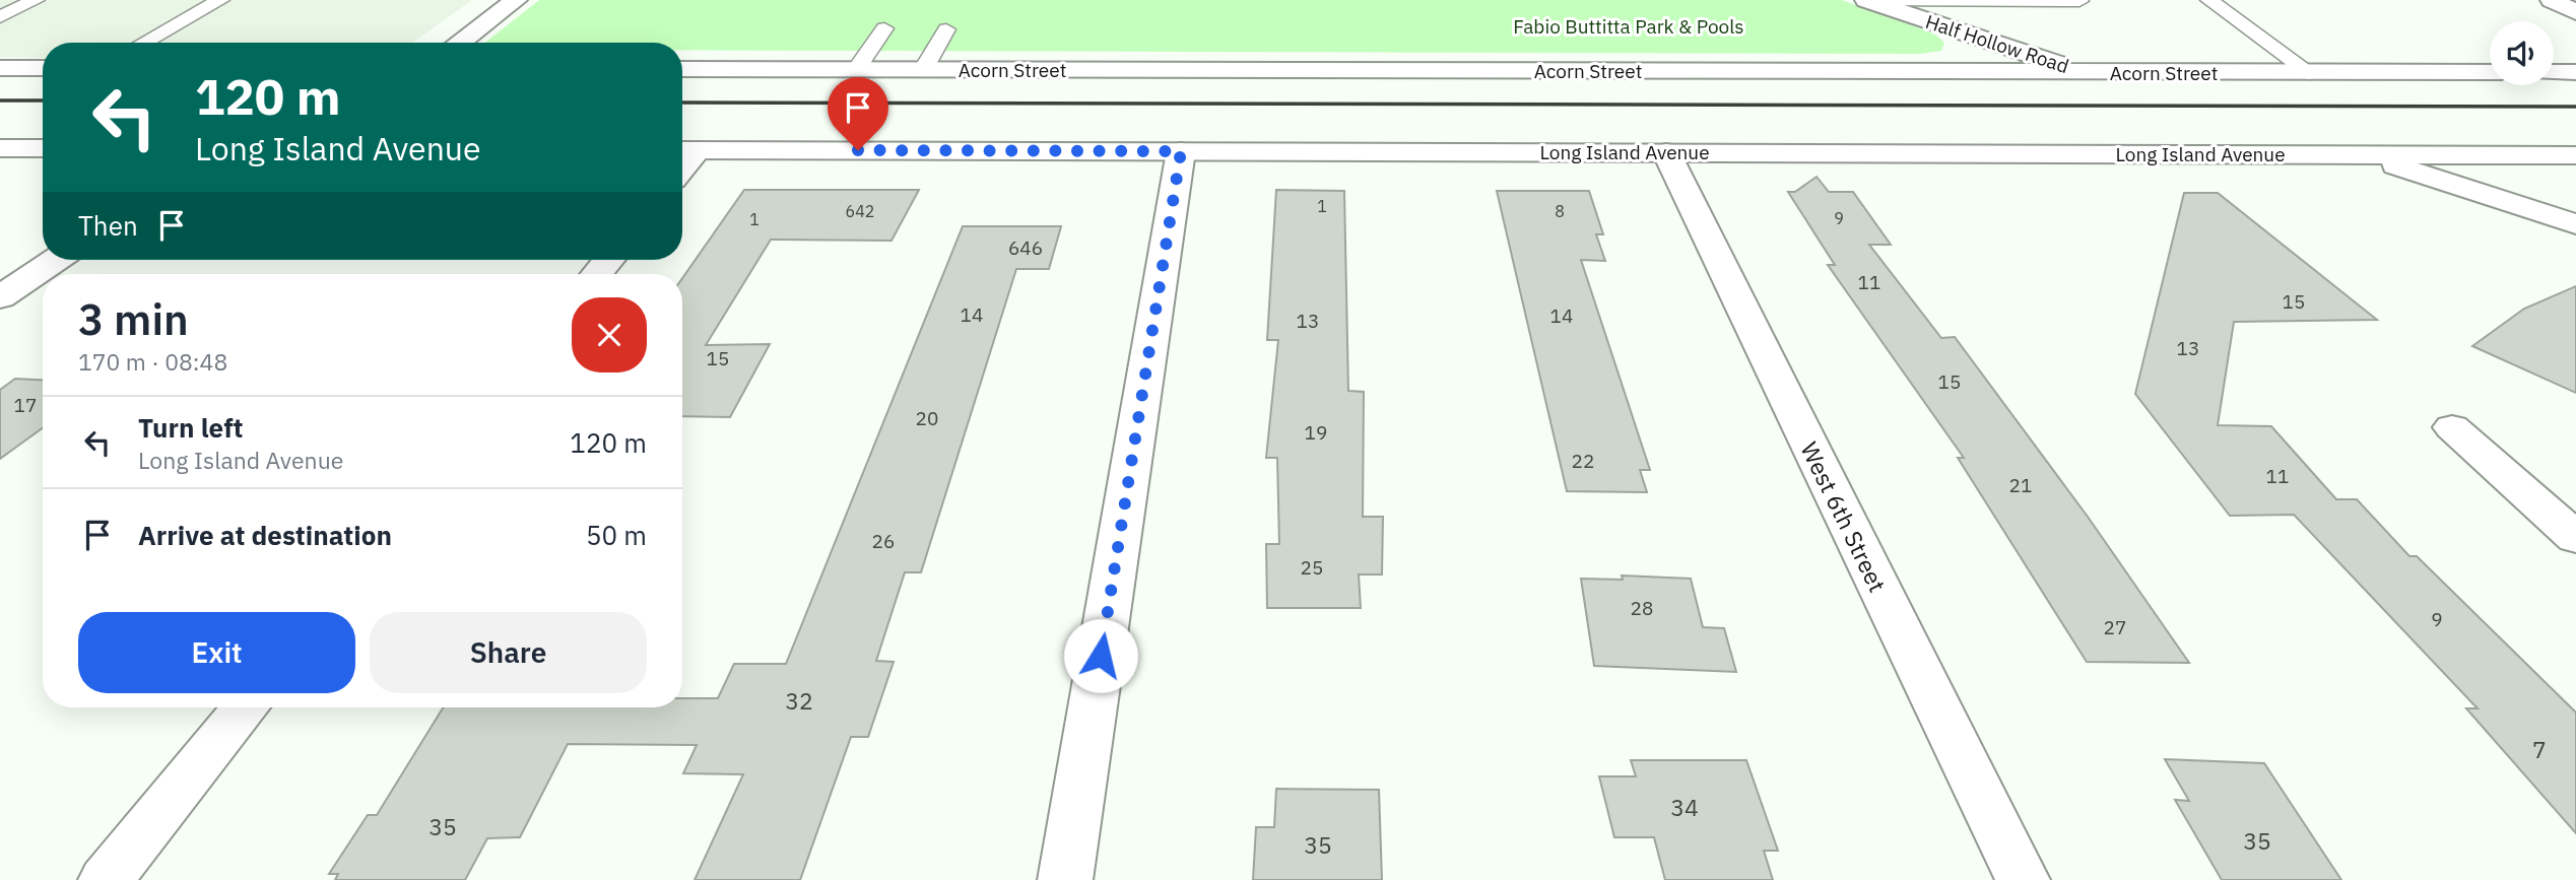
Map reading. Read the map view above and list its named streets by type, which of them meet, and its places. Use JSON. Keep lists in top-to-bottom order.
{
  "streets": {
    "street": [
      "Half Hollow Road",
      "Acorn Street",
      "Long Island Avenue",
      "West 6th Street"
    ]
  },
  "crossings": [
    ["Half Hollow Road", "Acorn Street"],
    ["Long Island Avenue", "West 6th Street"]
  ],
  "parks": ["Fabio Buttitta Park & Pools"],
  "house_numbers": [
    "1",
    "642",
    "8",
    "9",
    "1",
    "646",
    "11",
    "15",
    "14",
    "14",
    "13",
    "13",
    "15",
    "15",
    "17",
    "20",
    "19",
    "22",
    "11",
    "21",
    "26",
    "25",
    "28",
    "9",
    "27",
    "32",
    "7",
    "34",
    "35",
    "35",
    "35"
  ],
  "page": {
    "turn": ["120 m", "Long Island Avenue"],
    "then": "Then",
    "heading": ["3 min", "170 m · 08:48"],
    "list": [
      {
        "name": "Turn left",
        "note": "Long Island Avenue",
        "value": "120 m"
      },
      {
        "name": "Arrive at destination",
        "value": "50 m"
      }
    ],
    "buttons": ["Exit", "Share"]
  }
}
